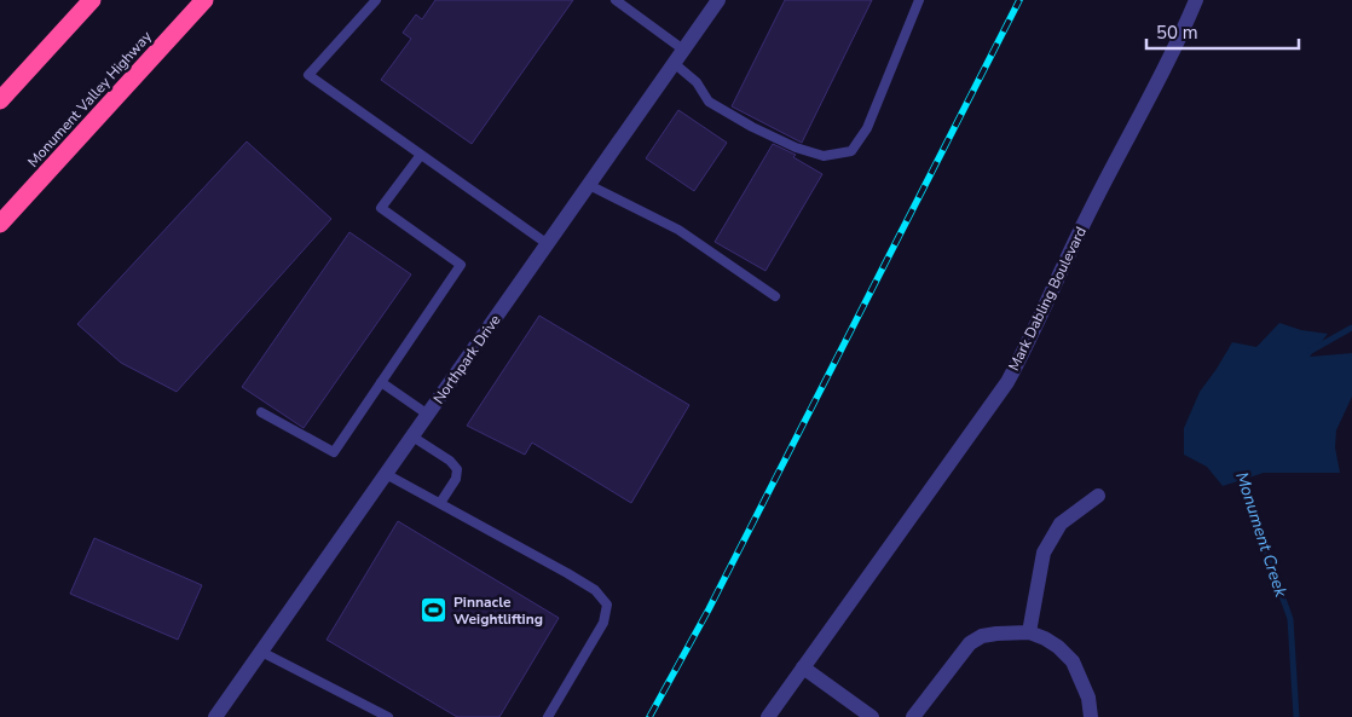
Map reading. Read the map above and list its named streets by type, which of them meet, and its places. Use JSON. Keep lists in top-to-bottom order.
{
  "streets": {
    "highway": ["Monument Valley Highway"],
    "street": ["Mark Dabling Boulevard", "Northpark Drive"]
  },
  "water": ["Monument Creek"],
  "places": {
    "sports": ["Pinnacle Weightlifting"]
  },
  "scale_bar": "50 m"
}
